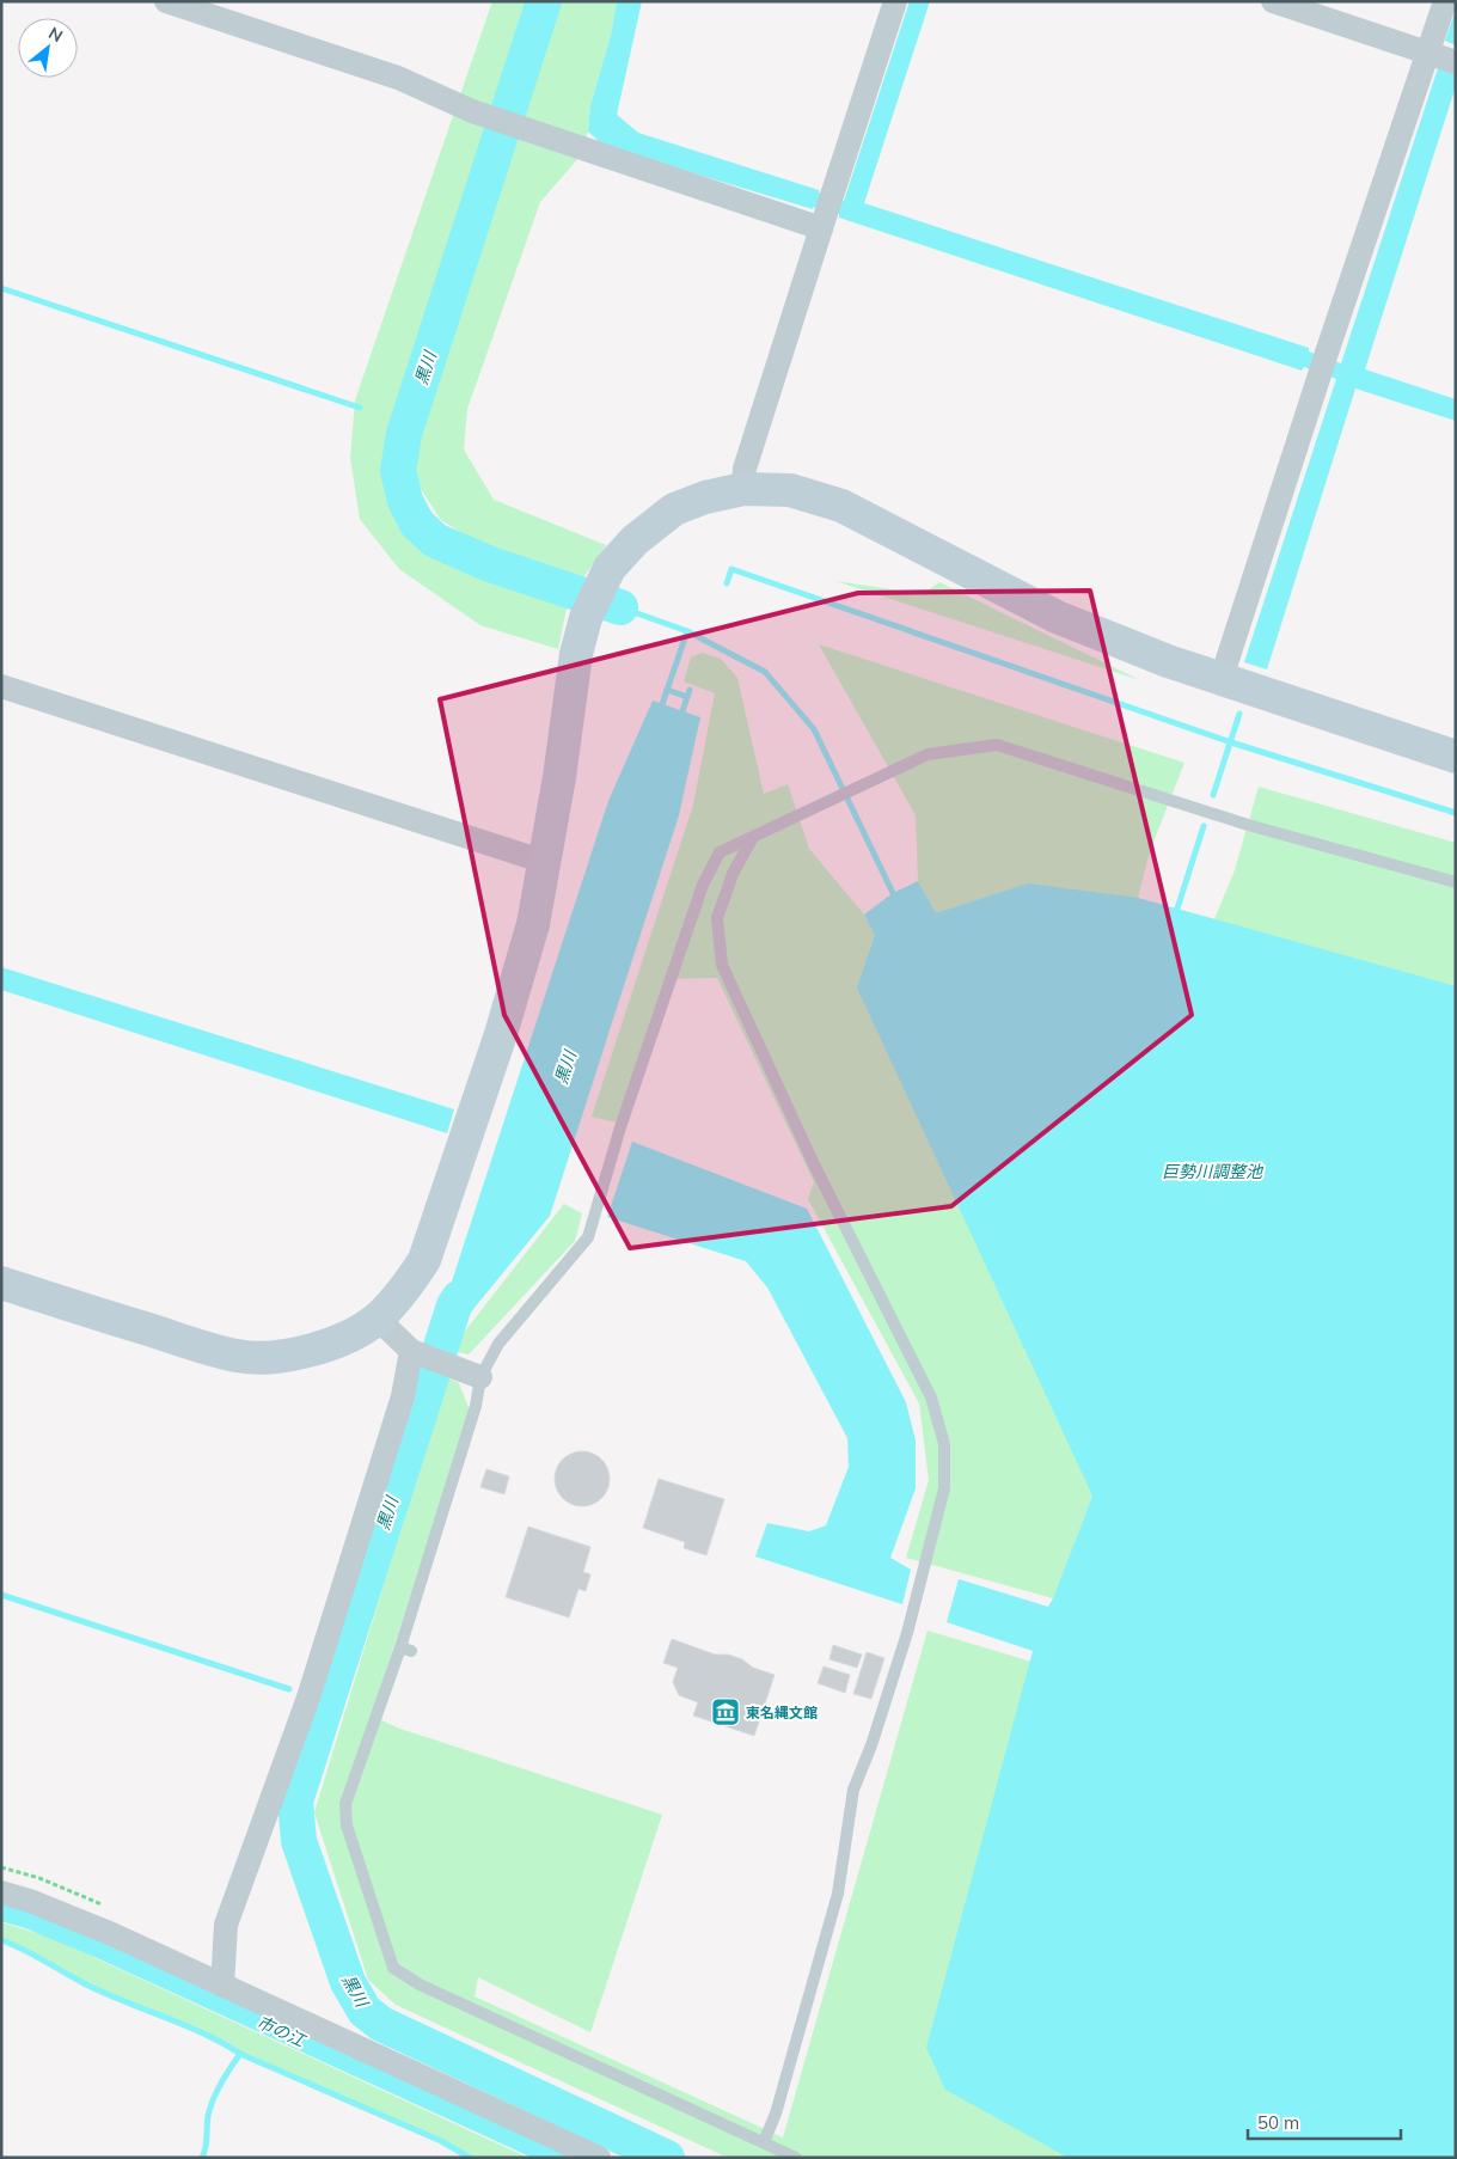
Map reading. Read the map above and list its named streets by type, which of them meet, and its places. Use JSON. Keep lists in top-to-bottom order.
{
  "water": ["黒川", "巨勢川調整池", "市の江"],
  "places": {
    "museum": ["東名縄文館"]
  },
  "scale_bar": "50 m",
  "north": "top right"
}
